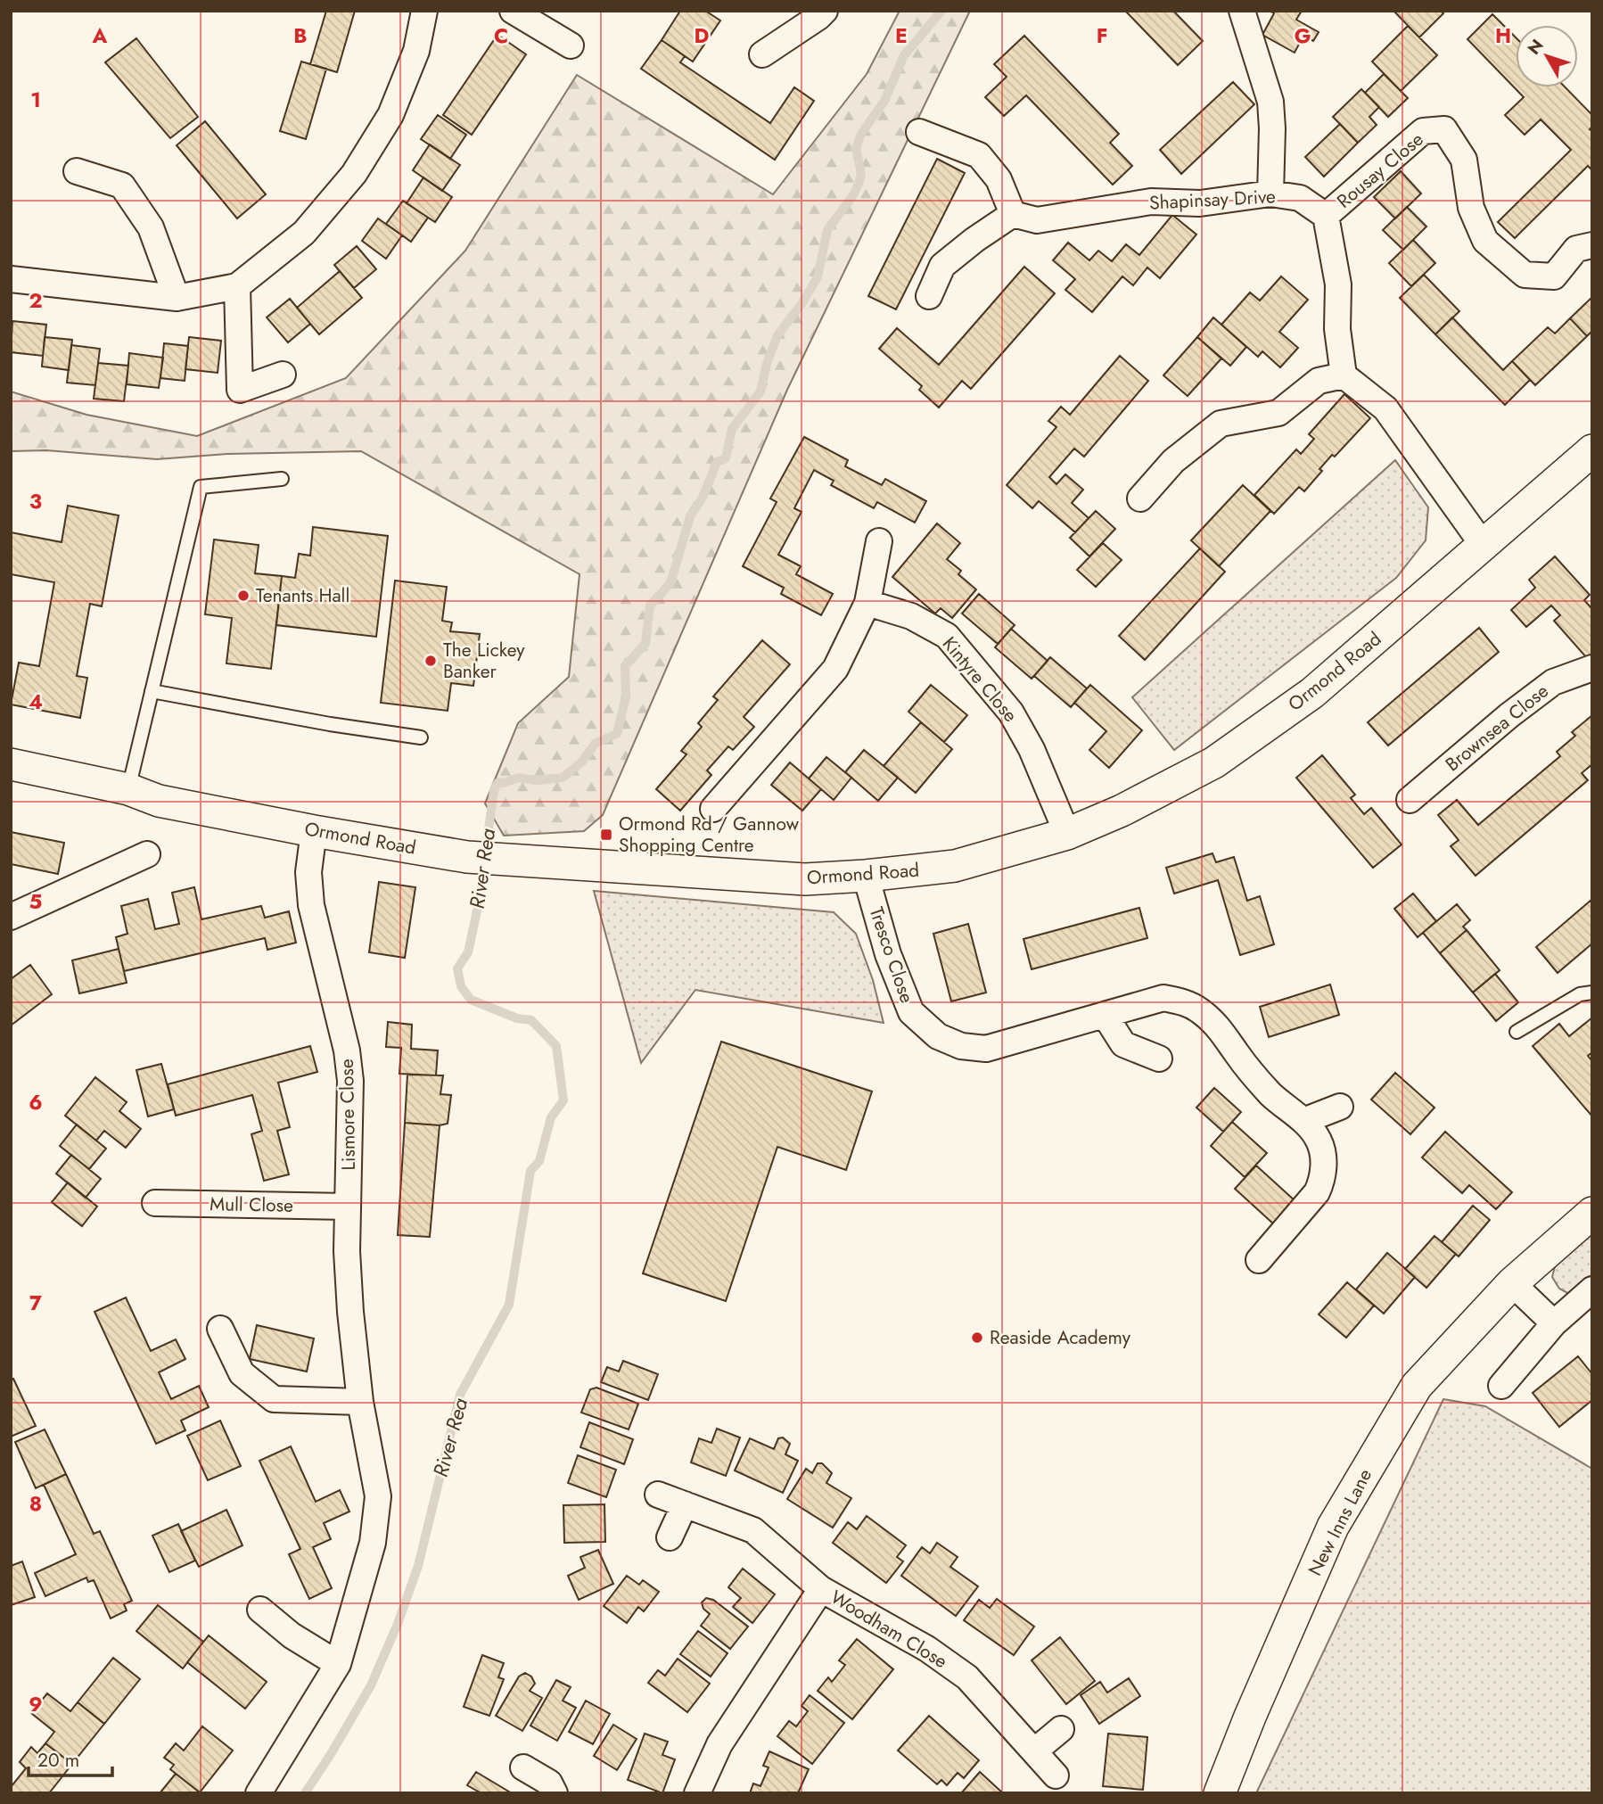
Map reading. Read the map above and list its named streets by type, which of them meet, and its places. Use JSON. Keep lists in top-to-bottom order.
{
  "streets": {
    "street": [
      "Rousay Close",
      "Shapinsay Drive",
      "Ormond Road",
      "Kintyre Close",
      "Brownsea Close",
      "Tresco Close",
      "Lismore Close",
      "Mull Close",
      "New Inns Lane",
      "Woodham Close"
    ]
  },
  "crossings": [
    ["Rousay Close", "Shapinsay Drive"],
    ["Ormond Road", "Kintyre Close"],
    ["Ormond Road", "Tresco Close"],
    ["Ormond Road", "Lismore Close"],
    ["Lismore Close", "Mull Close"]
  ],
  "water": ["River Rea"],
  "places": {
    "other": ["Tenants Hall", "The Lickey Banker", "Reaside Academy"],
    "transit": ["Ormond Rd / Gannow Shopping Centre"]
  },
  "scale_bar": "20 m",
  "north": "top left",
  "grid": {
    "columns": [
      "A",
      "B",
      "C",
      "D",
      "E",
      "F",
      "G",
      "H"
    ],
    "rows": [
      "1",
      "2",
      "3",
      "4",
      "5",
      "6",
      "7",
      "8",
      "9"
    ]
  }
}
